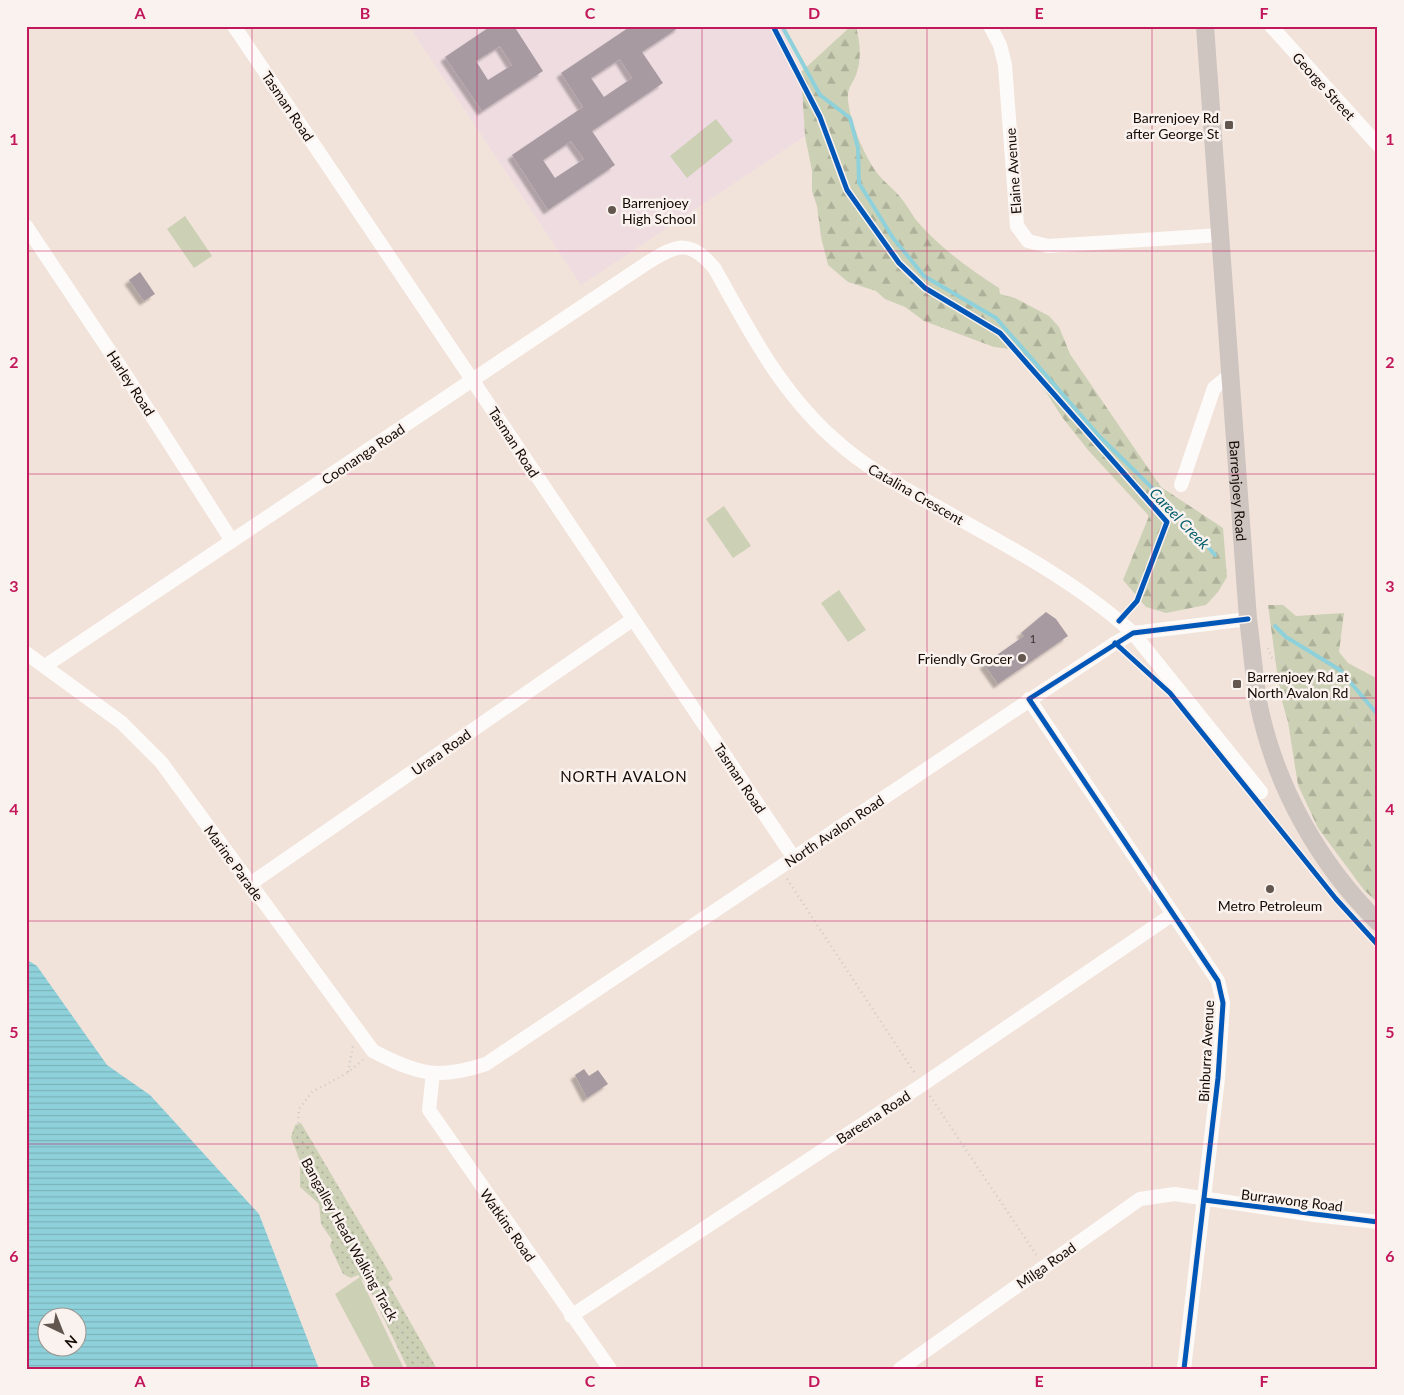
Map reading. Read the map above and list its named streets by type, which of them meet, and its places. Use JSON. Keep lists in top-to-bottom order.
{
  "streets": {
    "main road": ["Barrenjoey Road"],
    "street": [
      "George Street",
      "Tasman Road",
      "Elaine Avenue",
      "Harley Road",
      "Coonanga Road",
      "Catalina Crescent",
      "Urara Road",
      "North Avalon Road",
      "Marine Parade",
      "Binburra Avenue",
      "Bareena Road",
      "Burrawong Road",
      "Watkins Road",
      "Milga Road"
    ],
    "path": ["Bangalley Head Walking Track"]
  },
  "crossings": [
    ["Tasman Road", "Coonanga Road"],
    ["Tasman Road", "Urara Road"],
    ["Tasman Road", "North Avalon Road"],
    ["Elaine Avenue", "Barrenjoey Road"],
    ["Harley Road", "Coonanga Road"],
    ["Coonanga Road", "Catalina Crescent"],
    ["Coonanga Road", "Marine Parade"],
    ["Barrenjoey Road", "North Avalon Road"],
    ["Catalina Crescent", "North Avalon Road"],
    ["Urara Road", "Marine Parade"],
    ["North Avalon Road", "Marine Parade"],
    ["North Avalon Road", "Binburra Avenue"],
    ["North Avalon Road", "Watkins Road"],
    ["Marine Parade", "Watkins Road"],
    ["Marine Parade", "Bangalley Head Walking Track"],
    ["Binburra Avenue", "Bareena Road"],
    ["Binburra Avenue", "Burrawong Road"],
    ["Binburra Avenue", "Milga Road"],
    ["Bareena Road", "Watkins Road"],
    ["Burrawong Road", "Milga Road"]
  ],
  "districts": ["NORTH AVALON"],
  "water": ["Careel Creek"],
  "places": {
    "transit": ["Barrenjoey Rd after George St", "Barrenjoey Rd at North Avalon Rd"],
    "other": ["Barrenjoey High School", "Friendly Grocer", "Metro Petroleum"]
  },
  "house_numbers": ["1"],
  "north": "bottom right",
  "grid": {
    "columns": [
      "A",
      "B",
      "C",
      "D",
      "E",
      "F"
    ],
    "rows": [
      "1",
      "2",
      "3",
      "4",
      "5",
      "6"
    ]
  }
}
